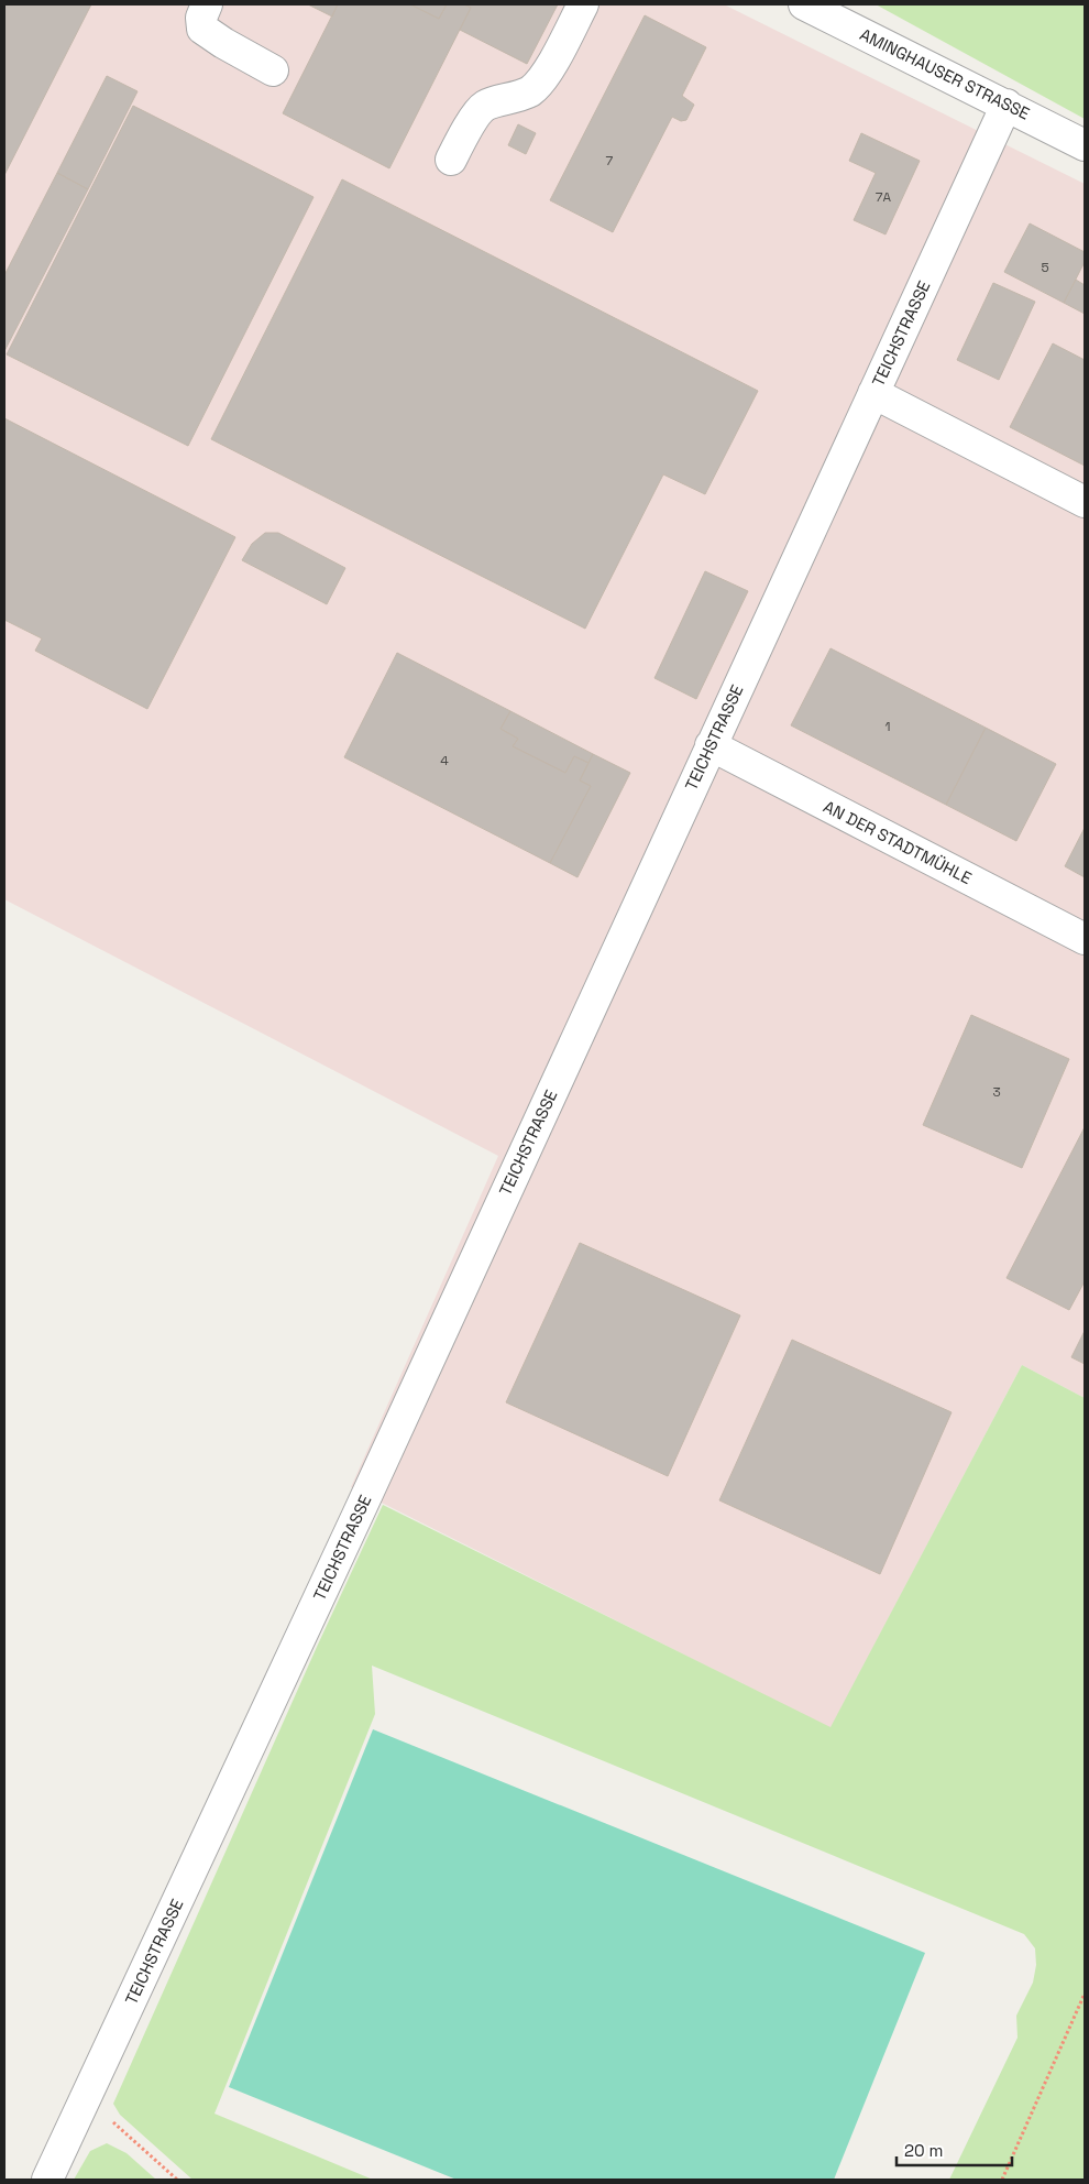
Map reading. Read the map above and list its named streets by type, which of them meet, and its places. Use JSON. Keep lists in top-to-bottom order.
{
  "streets": {
    "street": ["AMINGHAUSER STRASSE", "TEICHSTRASSE", "AN DER STADTMÜHLE"]
  },
  "crossings": [
    ["AMINGHAUSER STRASSE", "TEICHSTRASSE"],
    ["TEICHSTRASSE", "AN DER STADTMÜHLE"]
  ],
  "house_numbers": [
    "7",
    "7A",
    "5",
    "1",
    "4",
    "3"
  ],
  "scale_bar": "20 m"
}
